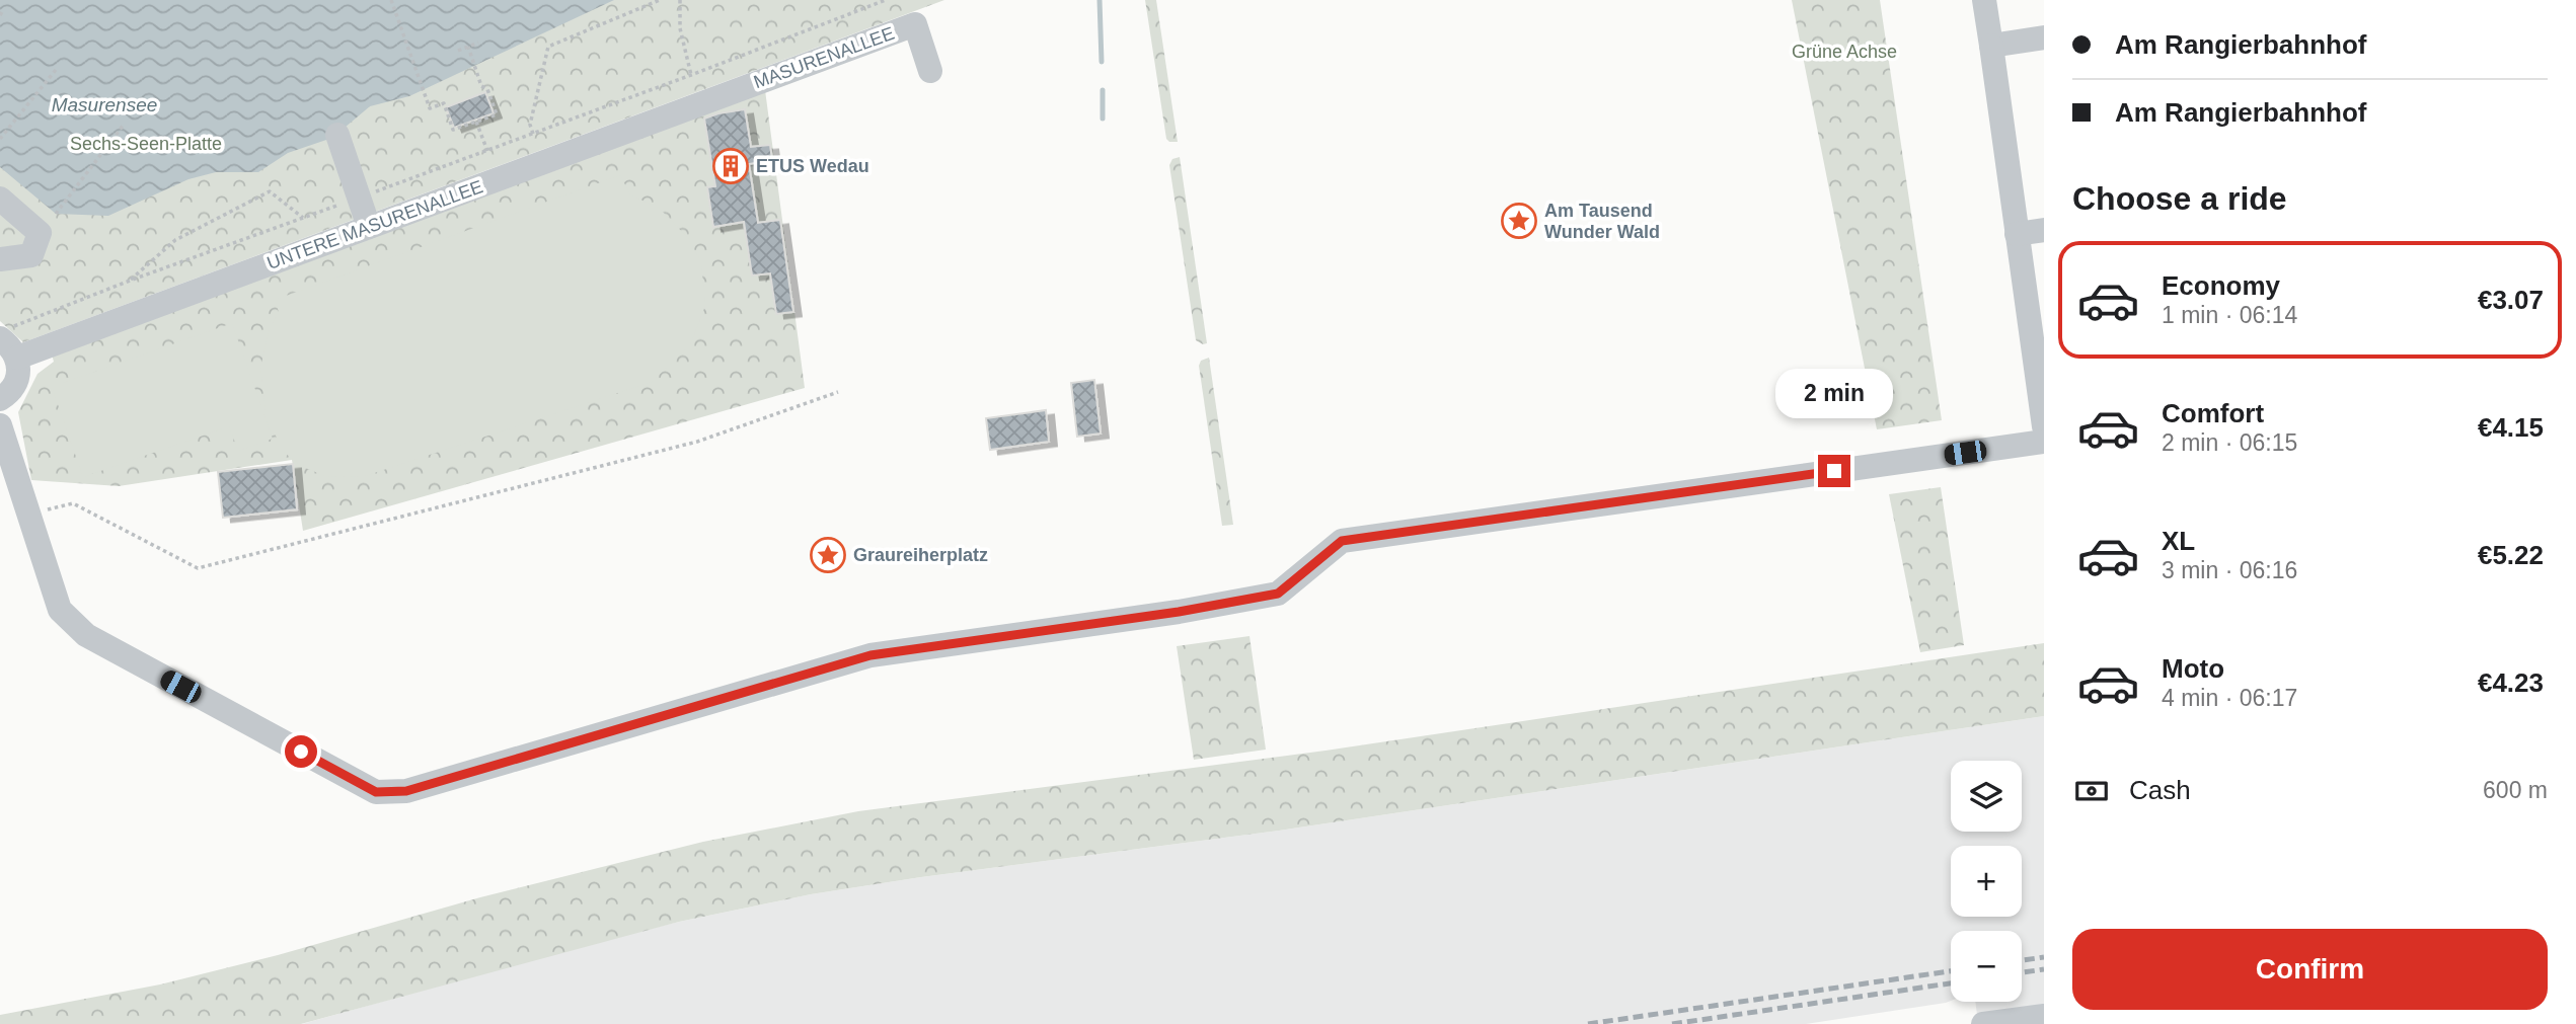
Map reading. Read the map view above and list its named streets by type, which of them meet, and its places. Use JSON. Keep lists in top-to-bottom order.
{
  "streets": {
    "street": ["MASURENALLEE", "UNTERE MASURENALLEE"]
  },
  "crossings": [
    ["MASURENALLEE", "UNTERE MASURENALLEE"]
  ],
  "water": ["Masurensee"],
  "parks": ["Grüne Achse", "Sechs-Seen-Platte"],
  "places": {
    "building": ["ETUS Wedau"],
    "place": ["Am Tausend Wunder Wald", "Graureiherplatz"]
  },
  "page": {
    "banner": ["Am Rangierbahnhof", "Am Rangierbahnhof"],
    "heading": "Choose a ride",
    "list": [
      {
        "name": "Economy",
        "note": "1 min · 06:14",
        "value": "€3.07"
      },
      {
        "name": "Comfort",
        "note": "2 min · 06:15",
        "value": "€4.15"
      },
      {
        "name": "XL",
        "note": "3 min · 06:16",
        "value": "€5.22"
      },
      {
        "name": "Moto",
        "note": "4 min · 06:17",
        "value": "€4.23"
      }
    ],
    "bubble": "2 min",
    "pay": ["Cash", "600 m"],
    "map_buttons": ["+", "−"],
    "buttons": "Confirm"
  }
}
